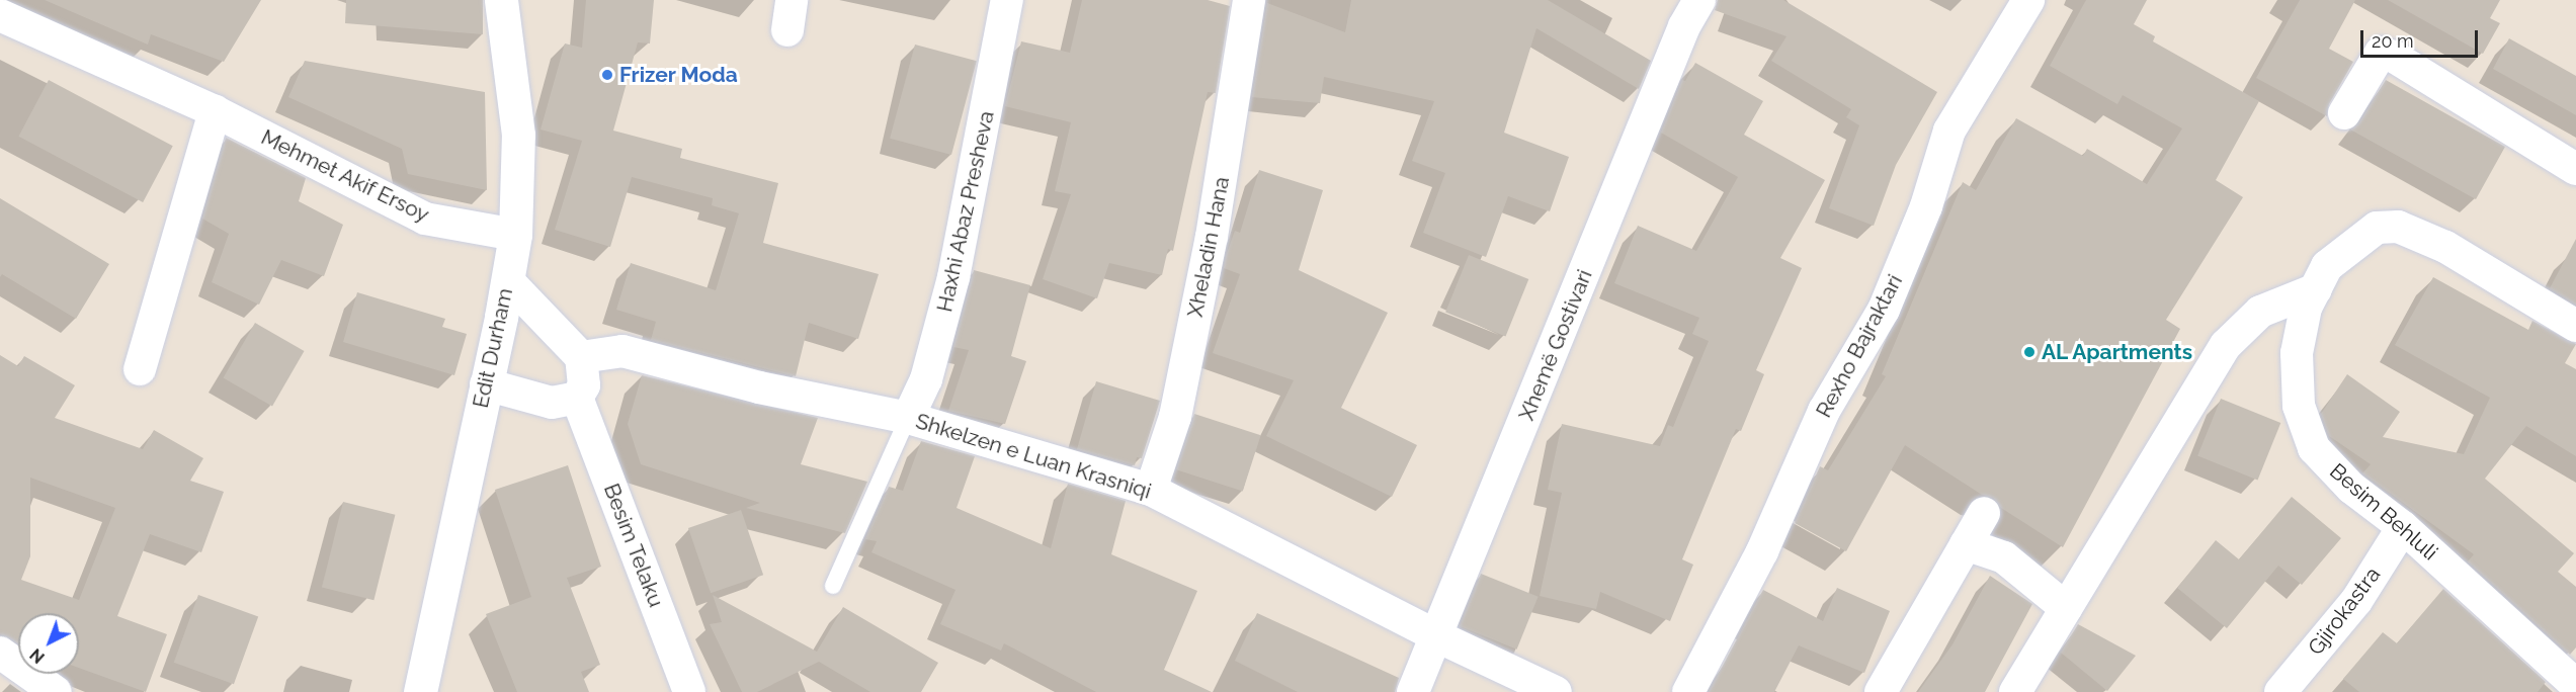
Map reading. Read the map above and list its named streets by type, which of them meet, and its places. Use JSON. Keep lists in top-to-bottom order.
{
  "streets": {
    "street": [
      "Mehmet Akif Ersoy",
      "Haxhi Abaz Presheva",
      "Xheladin Hana",
      "Xhemë Gostivari",
      "Rexho Bajraktari",
      "Edit Durham",
      "Shkelzen e Luan Krasniqi",
      "Besim Behluli",
      "Besim Telaku",
      "Gjirokastra"
    ]
  },
  "crossings": [
    ["Mehmet Akif Ersoy", "Edit Durham"],
    ["Haxhi Abaz Presheva", "Shkelzen e Luan Krasniqi"],
    ["Xheladin Hana", "Shkelzen e Luan Krasniqi"],
    ["Xhemë Gostivari", "Shkelzen e Luan Krasniqi"],
    ["Besim Behluli", "Gjirokastra"]
  ],
  "places": ["Frizer Moda", "AL Apartments"],
  "scale_bar": "20 m",
  "north": "bottom left"
}
